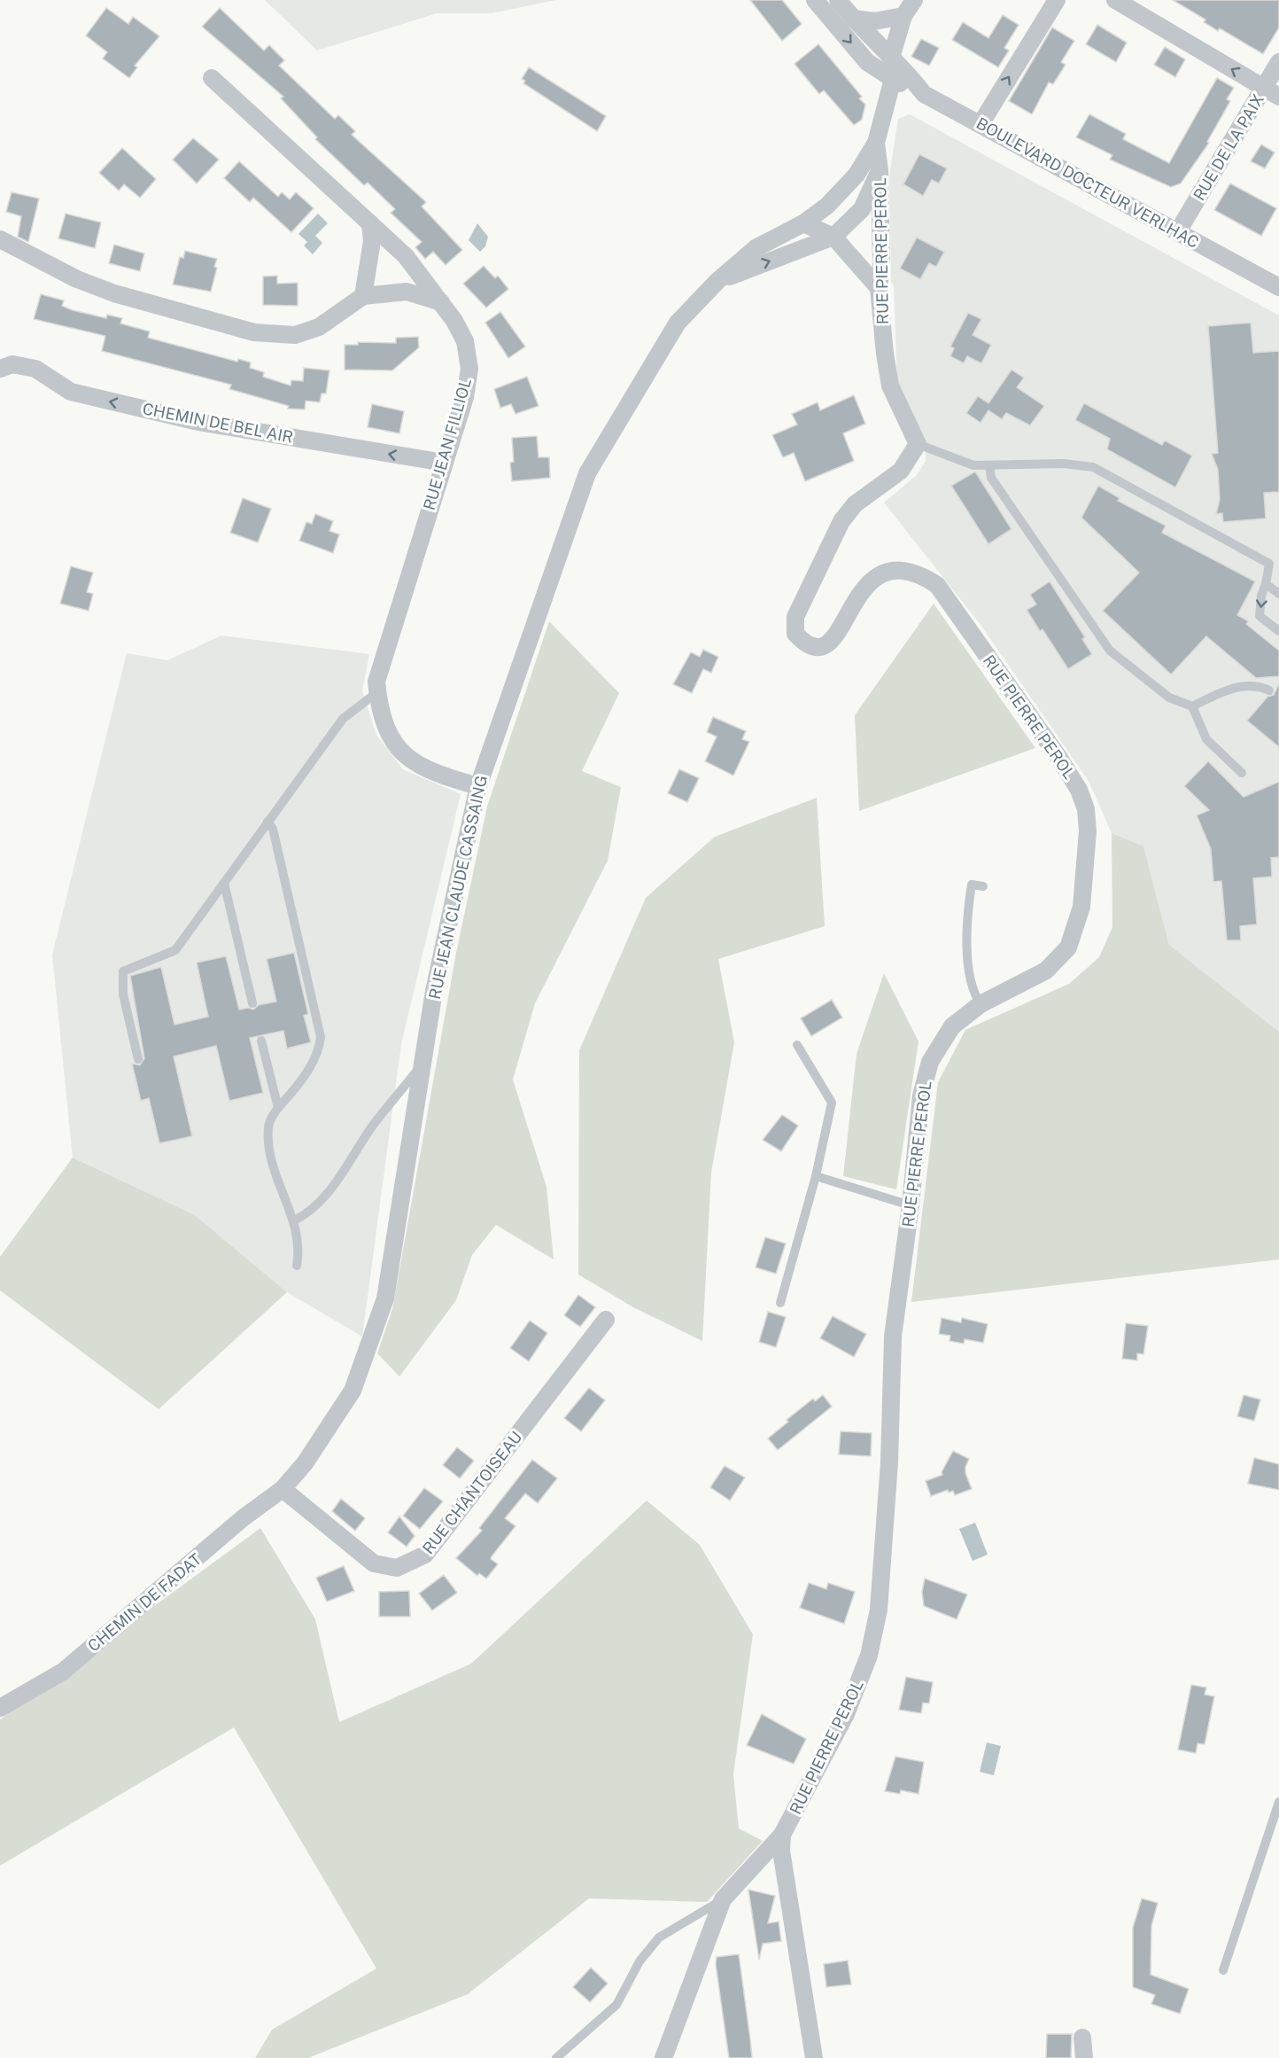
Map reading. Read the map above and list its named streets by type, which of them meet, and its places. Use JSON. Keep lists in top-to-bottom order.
{
  "streets": {
    "street": [
      "RUE DE LA PAIX",
      "BOULEVARD DOCTEUR VERLHAC",
      "RUE PIERRE PEROL",
      "CHEMIN DE BEL AIR",
      "RUE JEAN FILLIOL",
      "RUE JEAN CLAUDE CASSAING",
      "RUE CHANTOISEAU",
      "CHEMIN DE FADAT"
    ]
  },
  "crossings": [
    ["RUE DE LA PAIX", "BOULEVARD DOCTEUR VERLHAC"],
    ["BOULEVARD DOCTEUR VERLHAC", "RUE PIERRE PEROL"],
    ["RUE PIERRE PEROL", "RUE JEAN CLAUDE CASSAING"],
    ["CHEMIN DE BEL AIR", "RUE JEAN FILLIOL"],
    ["RUE JEAN FILLIOL", "RUE JEAN CLAUDE CASSAING"],
    ["RUE JEAN CLAUDE CASSAING", "RUE CHANTOISEAU"],
    ["RUE JEAN CLAUDE CASSAING", "CHEMIN DE FADAT"],
    ["RUE CHANTOISEAU", "CHEMIN DE FADAT"]
  ]
}
